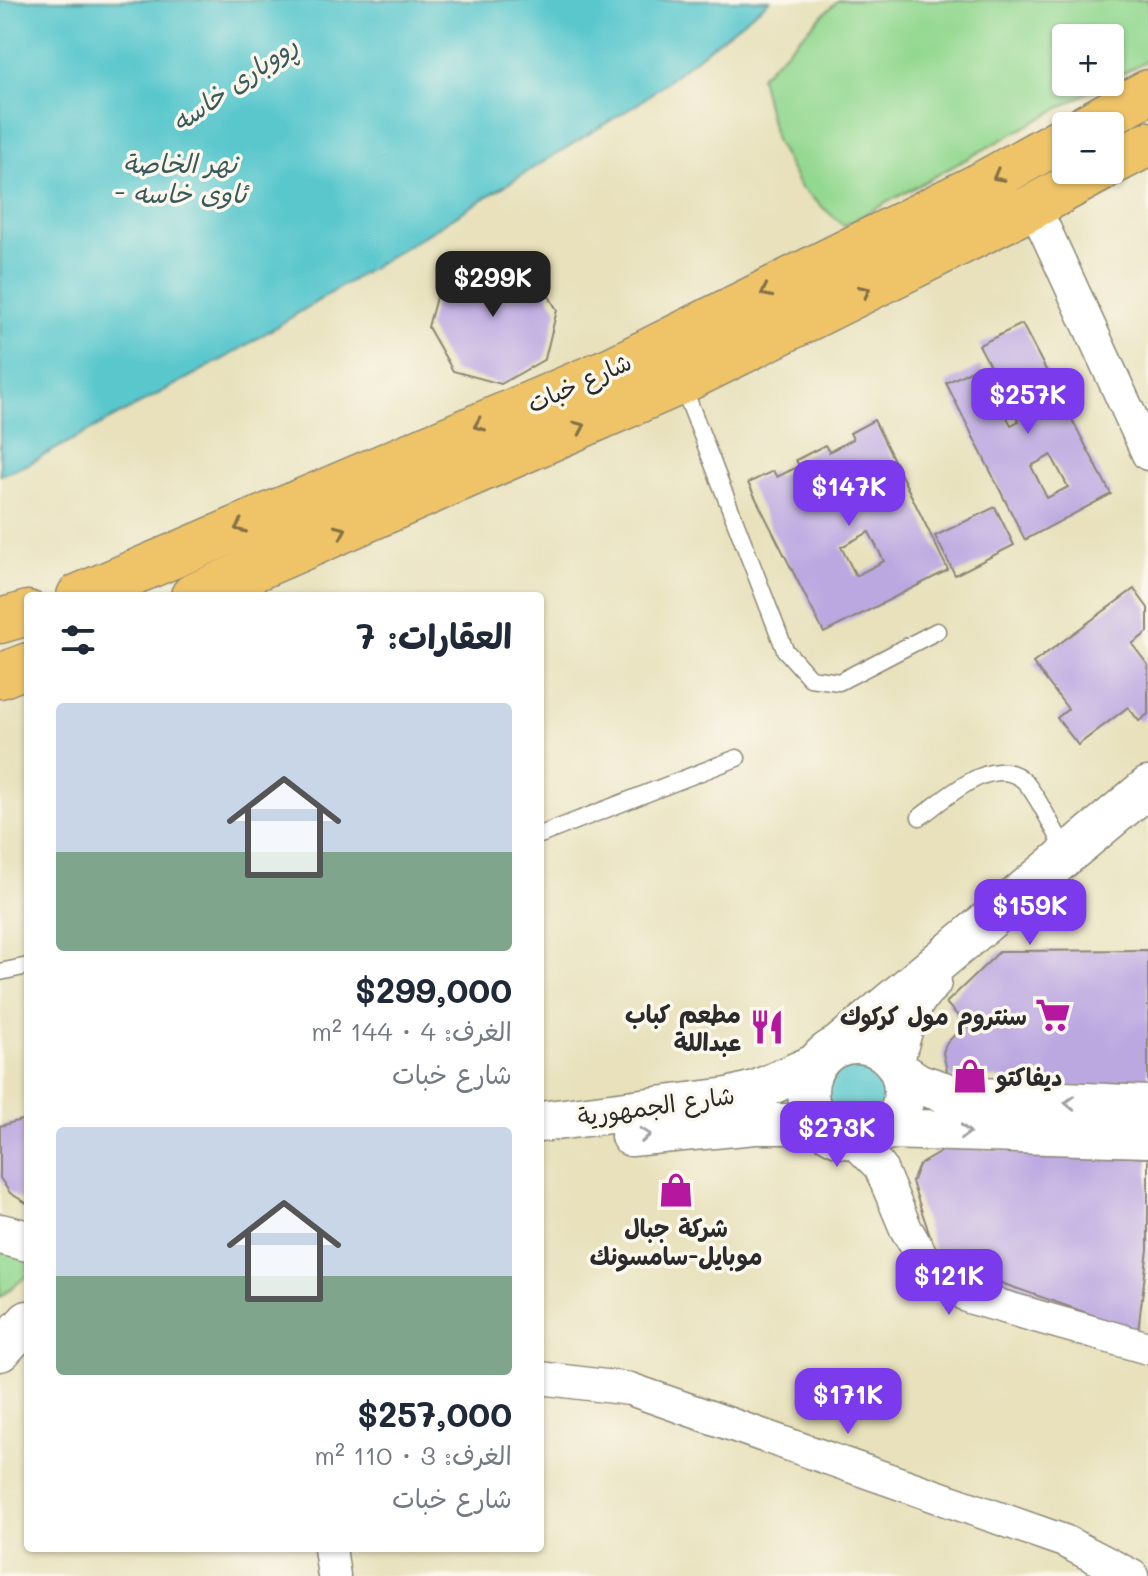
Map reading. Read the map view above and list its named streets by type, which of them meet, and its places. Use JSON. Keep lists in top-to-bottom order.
{
  "streets": {
    "main road": ["شارع خبات"],
    "street": ["شارع الجمهورية"]
  },
  "water": ["ڕووباری خاسە", "نهر الخاصة - ئاوی خاسە"],
  "places": {
    "supermarket": ["سنتروم مول كركوك"],
    "restaurant": ["مطعم كباب عبداللة"],
    "shop": ["ديفاكتو", "شركة جبال موبايل-سامسونك"]
  },
  "page": {
    "map_buttons": ["+", "−"],
    "price": [
      "$299K",
      "$257K",
      "$147K",
      "$159K",
      "$273K",
      "$121K",
      "$171K"
    ],
    "heading": "العقارات: 7",
    "list": [
      {
        "name": "$299,000",
        "note": "الغرف: 4 · 144 m² · شارع خبات"
      },
      {
        "name": "$257,000",
        "note": "الغرف: 3 · 110 m² · شارع خبات"
      }
    ]
  }
}
